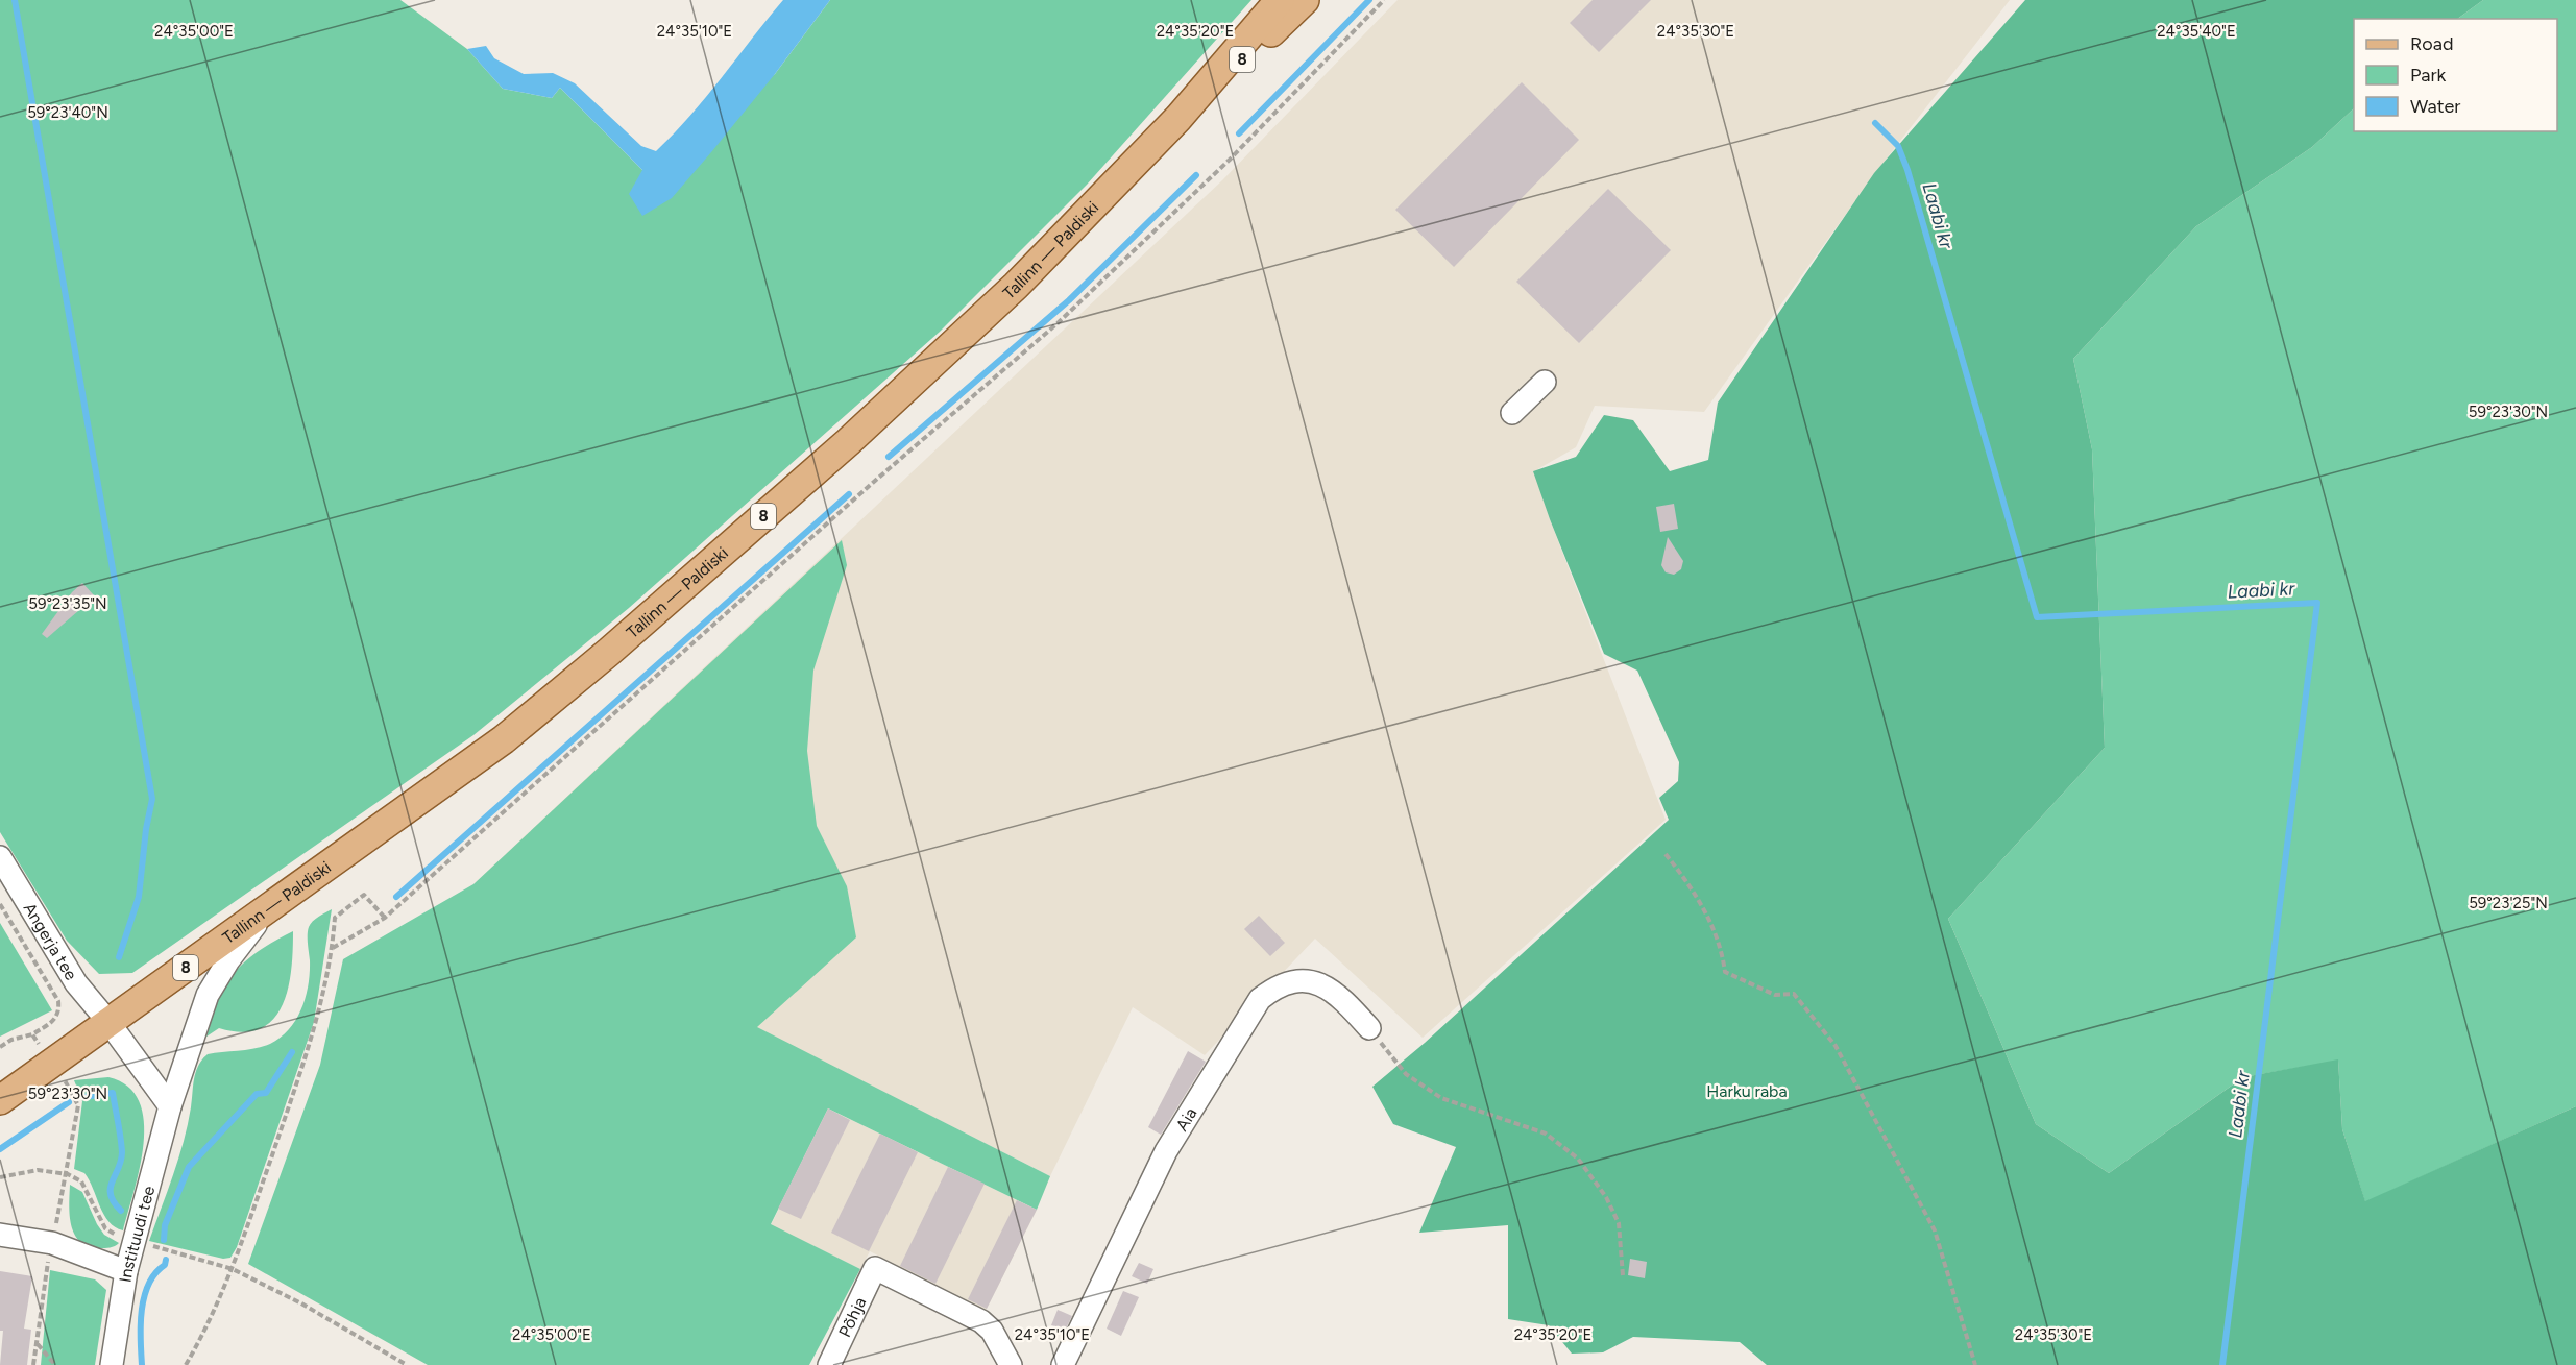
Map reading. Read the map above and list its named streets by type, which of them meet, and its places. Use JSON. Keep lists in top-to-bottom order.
{
  "streets": {
    "main road": ["8", "Tallinn — Paldiski"],
    "street": [
      "Angerja tee",
      "Aia",
      "Instituudi tee",
      "Põhja"
    ]
  },
  "crossings": [
    ["8", "Tallinn — Paldiski"],
    ["Tallinn — Paldiski", "Angerja tee"],
    ["Tallinn — Paldiski", "Instituudi tee"]
  ],
  "water": ["Laabi kr"],
  "parks": ["Harku raba"],
  "legend": ["Road", "Park", "Water"],
  "coordinates": [
    "24°35'00\"E",
    "24°35'10\"E",
    "24°35'20\"E",
    "24°35'30\"E",
    "24°35'40\"E",
    "59°23'40\"N",
    "59°23'30\"N",
    "59°23'35\"N",
    "59°23'25\"N"
  ]
}
